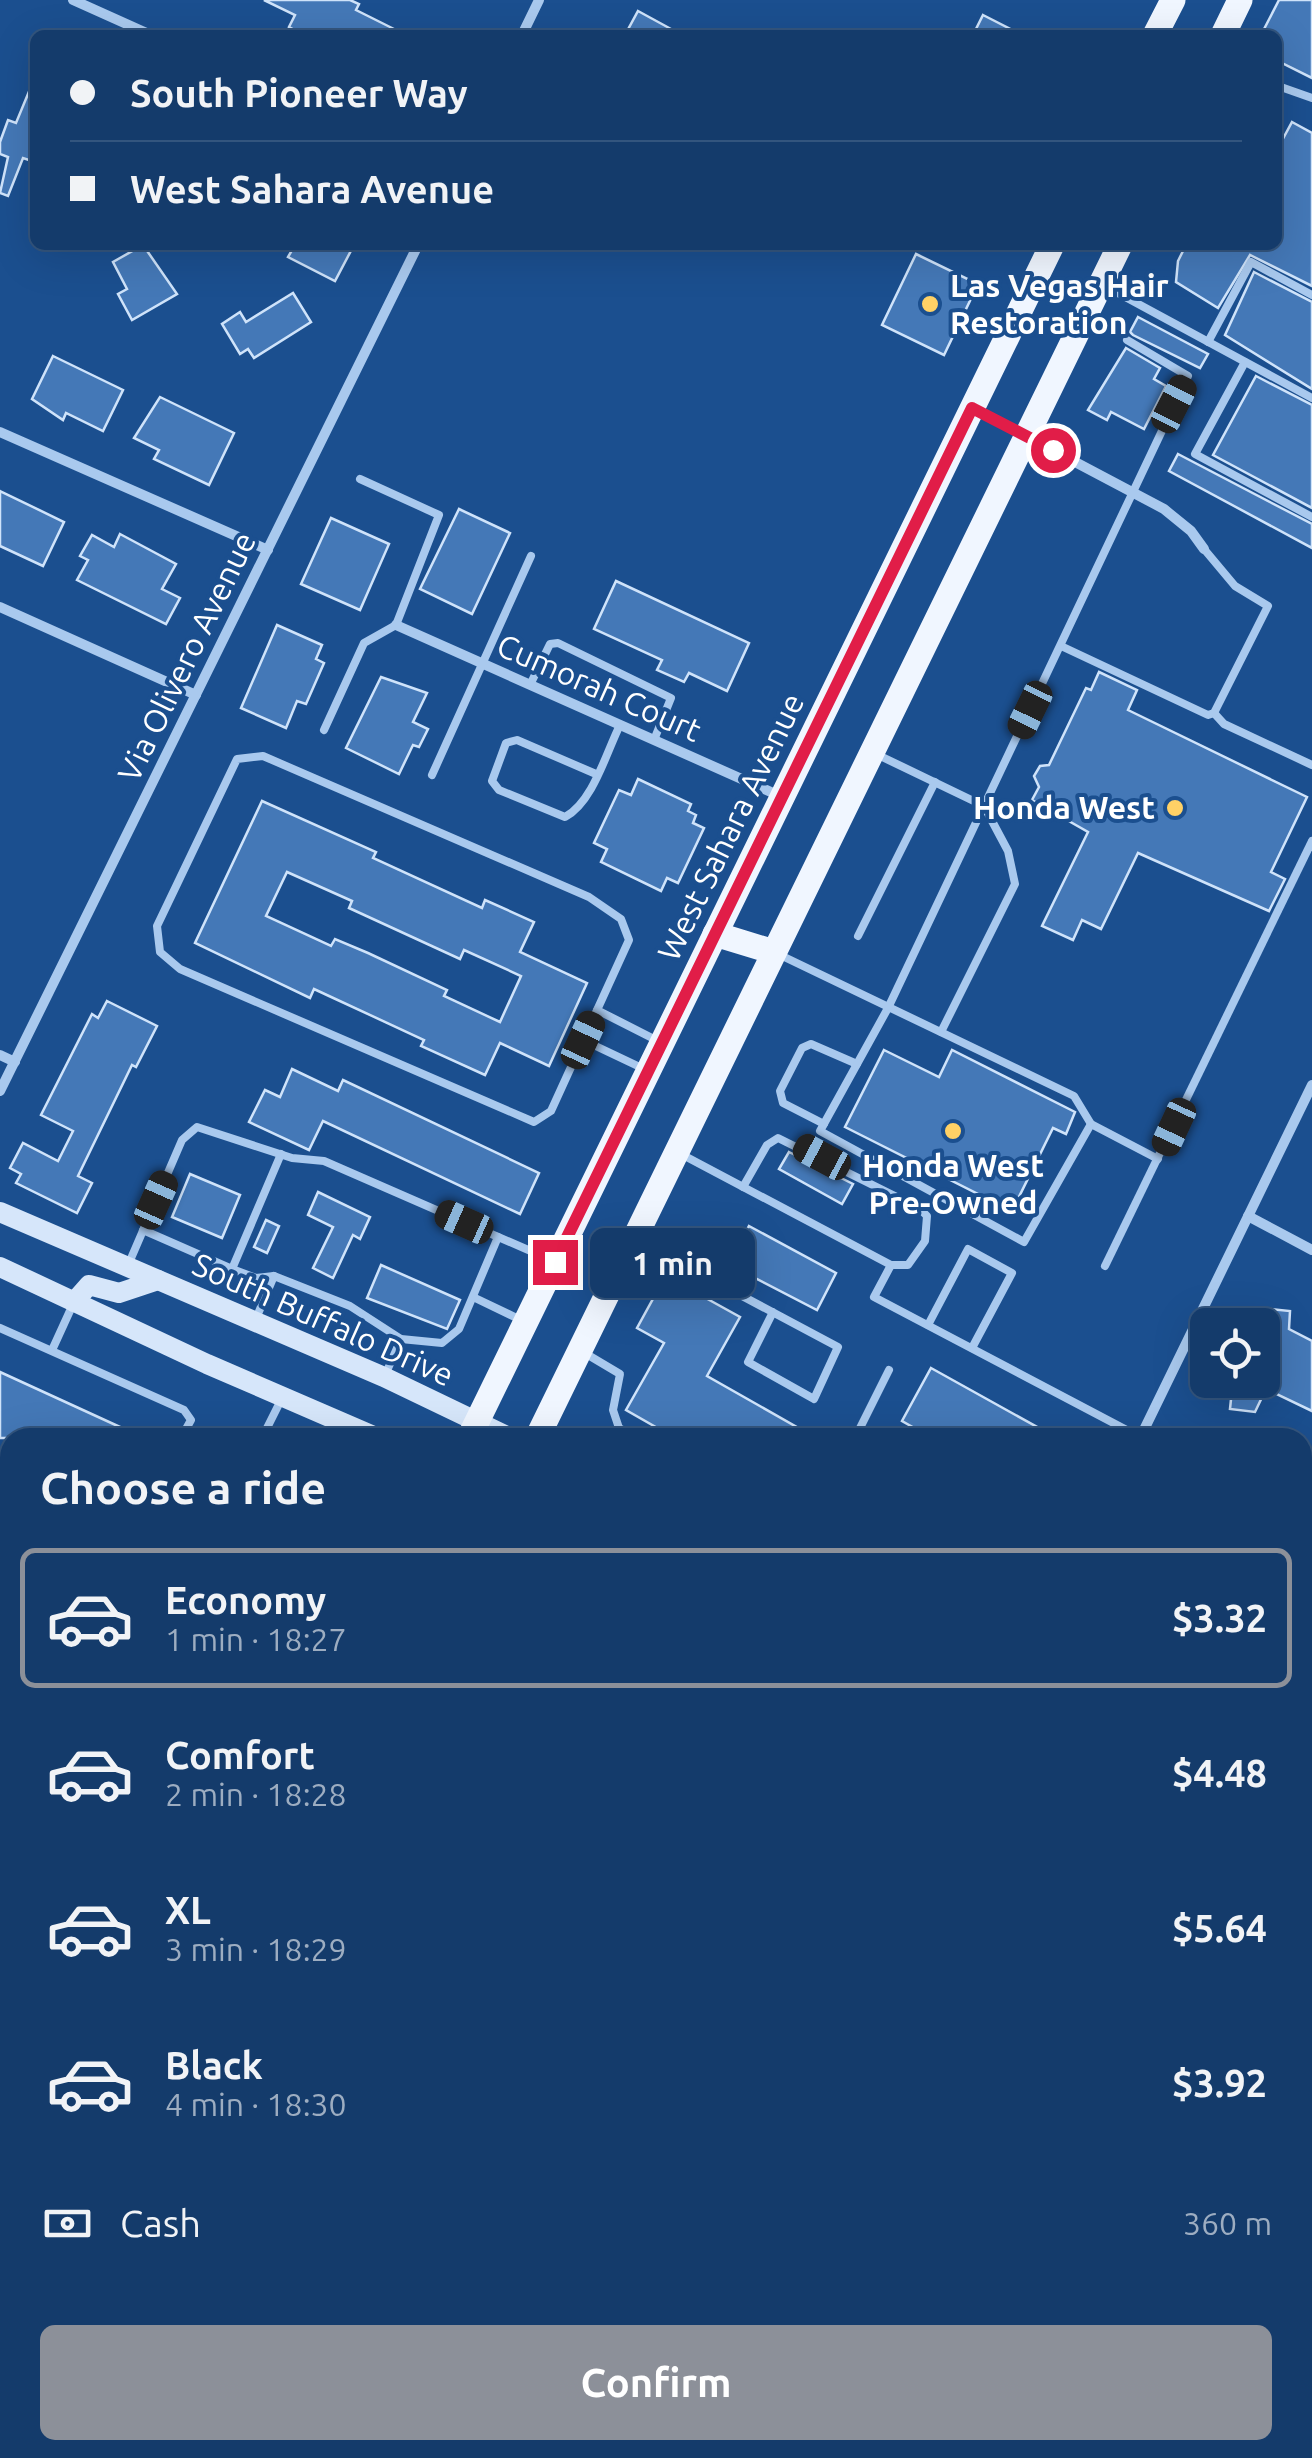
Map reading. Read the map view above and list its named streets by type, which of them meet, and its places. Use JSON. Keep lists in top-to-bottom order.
{
  "streets": {
    "main road": ["West Sahara Avenue", "South Buffalo Drive"],
    "street": ["Via Olivero Avenue", "Cumorah Court"]
  },
  "crossings": [
    ["Cumorah Court", "West Sahara Avenue"]
  ],
  "places": ["Las Vegas Hair Restoration", "Honda West", "Honda West Pre-Owned"],
  "page": {
    "banner": ["South Pioneer Way", "West Sahara Avenue"],
    "bubble": "1 min",
    "heading": "Choose a ride",
    "list": [
      {
        "name": "Economy",
        "note": "1 min · 18:27",
        "value": "$3.32"
      },
      {
        "name": "Comfort",
        "note": "2 min · 18:28",
        "value": "$4.48"
      },
      {
        "name": "XL",
        "note": "3 min · 18:29",
        "value": "$5.64"
      },
      {
        "name": "Black",
        "note": "4 min · 18:30",
        "value": "$3.92"
      }
    ],
    "pay": ["Cash", "360 m"],
    "buttons": "Confirm"
  }
}
